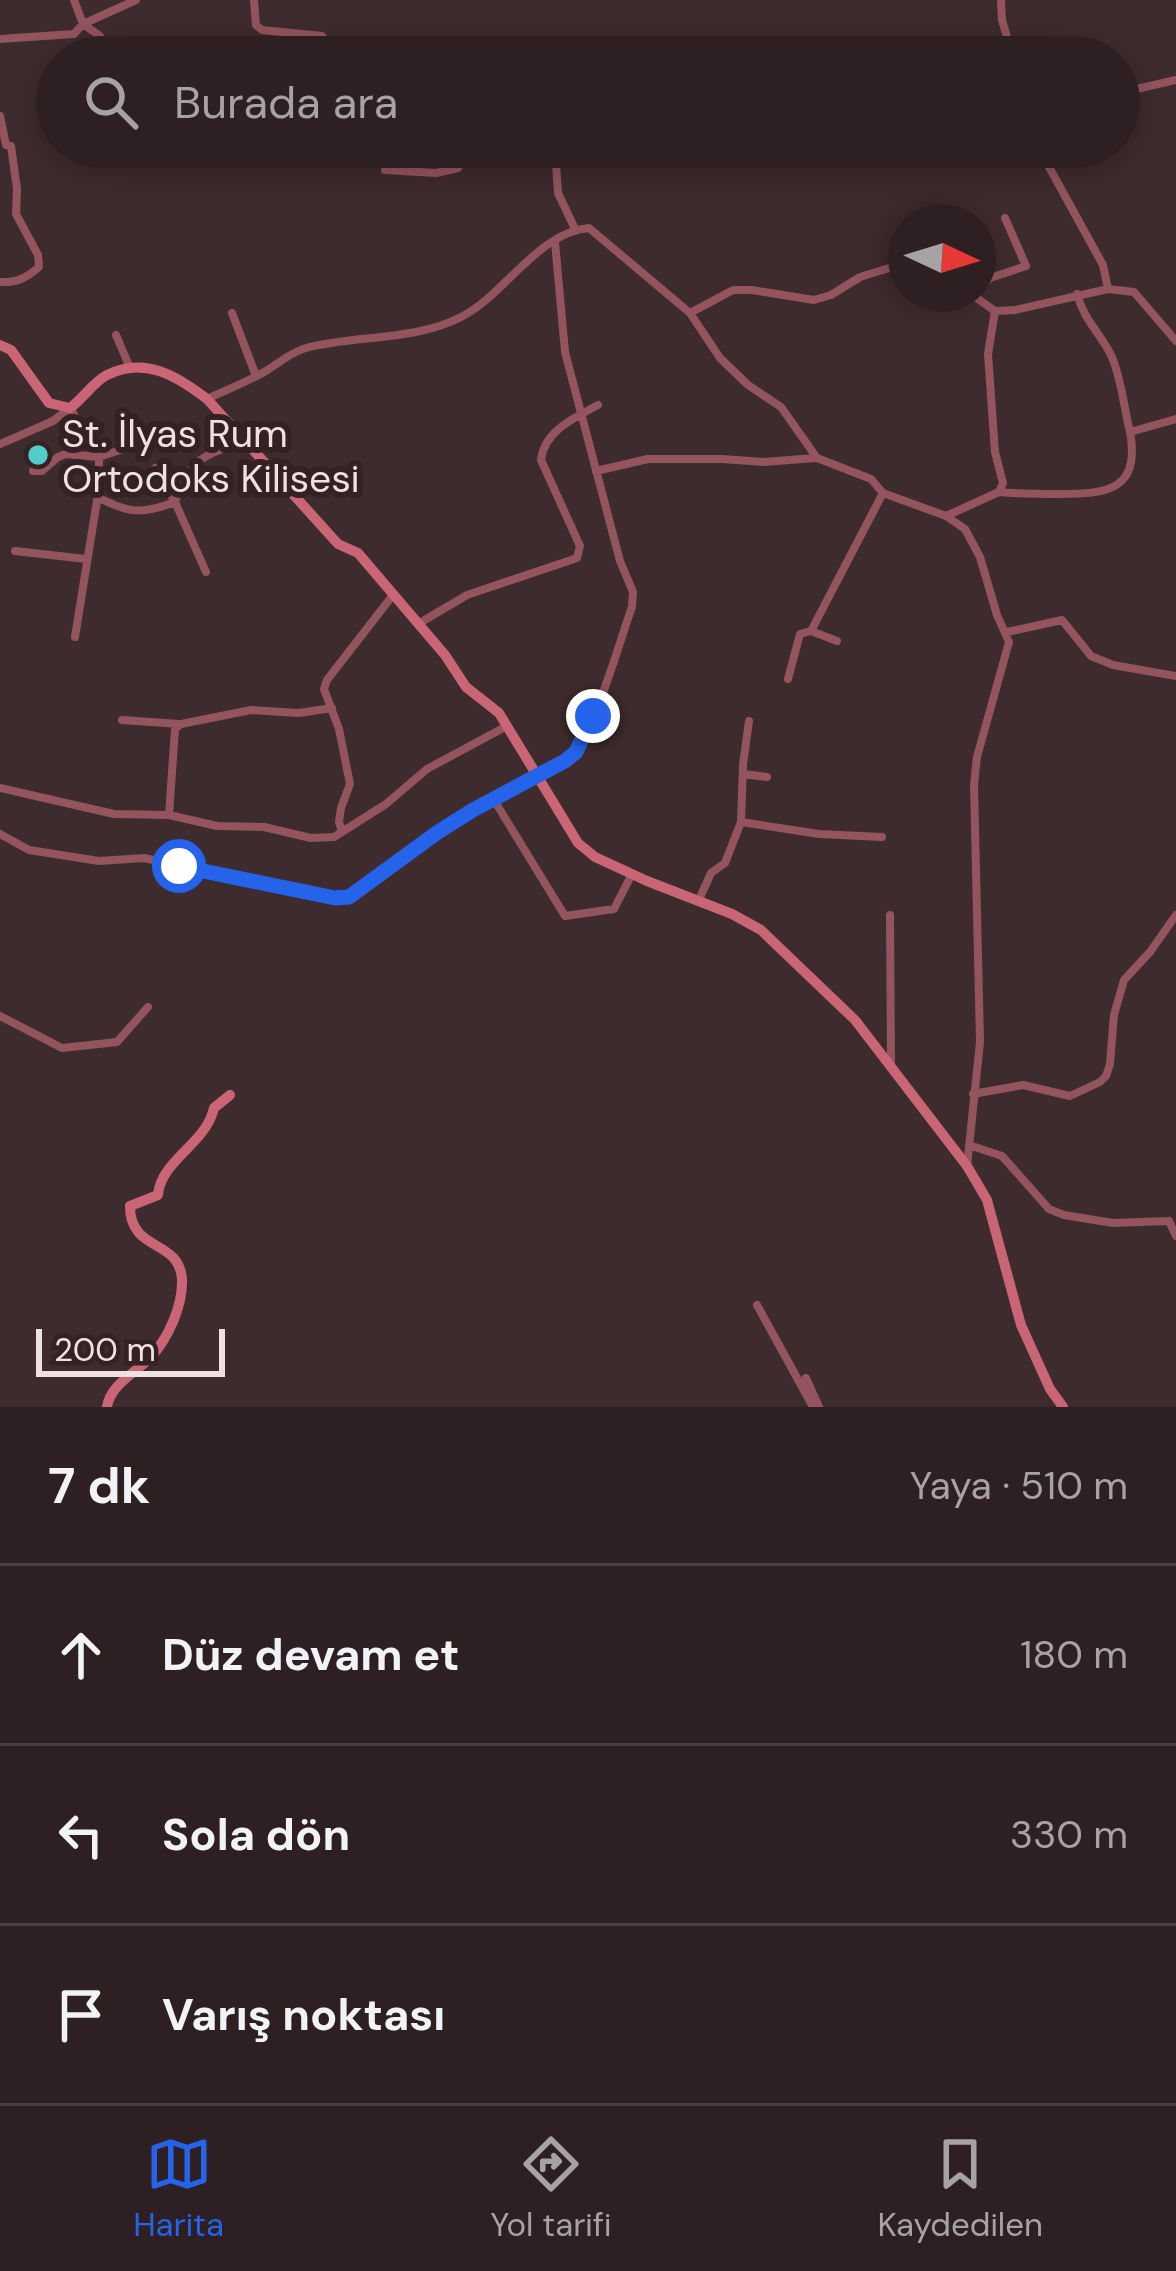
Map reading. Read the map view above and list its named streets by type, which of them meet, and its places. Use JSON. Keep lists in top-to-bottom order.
{
  "places": ["St. İlyas Rum Ortodoks Kilisesi"],
  "scale_bar": "200 m",
  "north": "right",
  "page": {
    "search": "Burada ara",
    "scale": "200 m",
    "heading": ["7 dk", "Yaya · 510 m"],
    "list": [
      ["Düz devam et", "180 m"],
      ["Sola dön", "330 m"],
      "Varış noktası"
    ],
    "nav": ["Harita", "Yol tarifi", "Kaydedilen"]
  }
}
